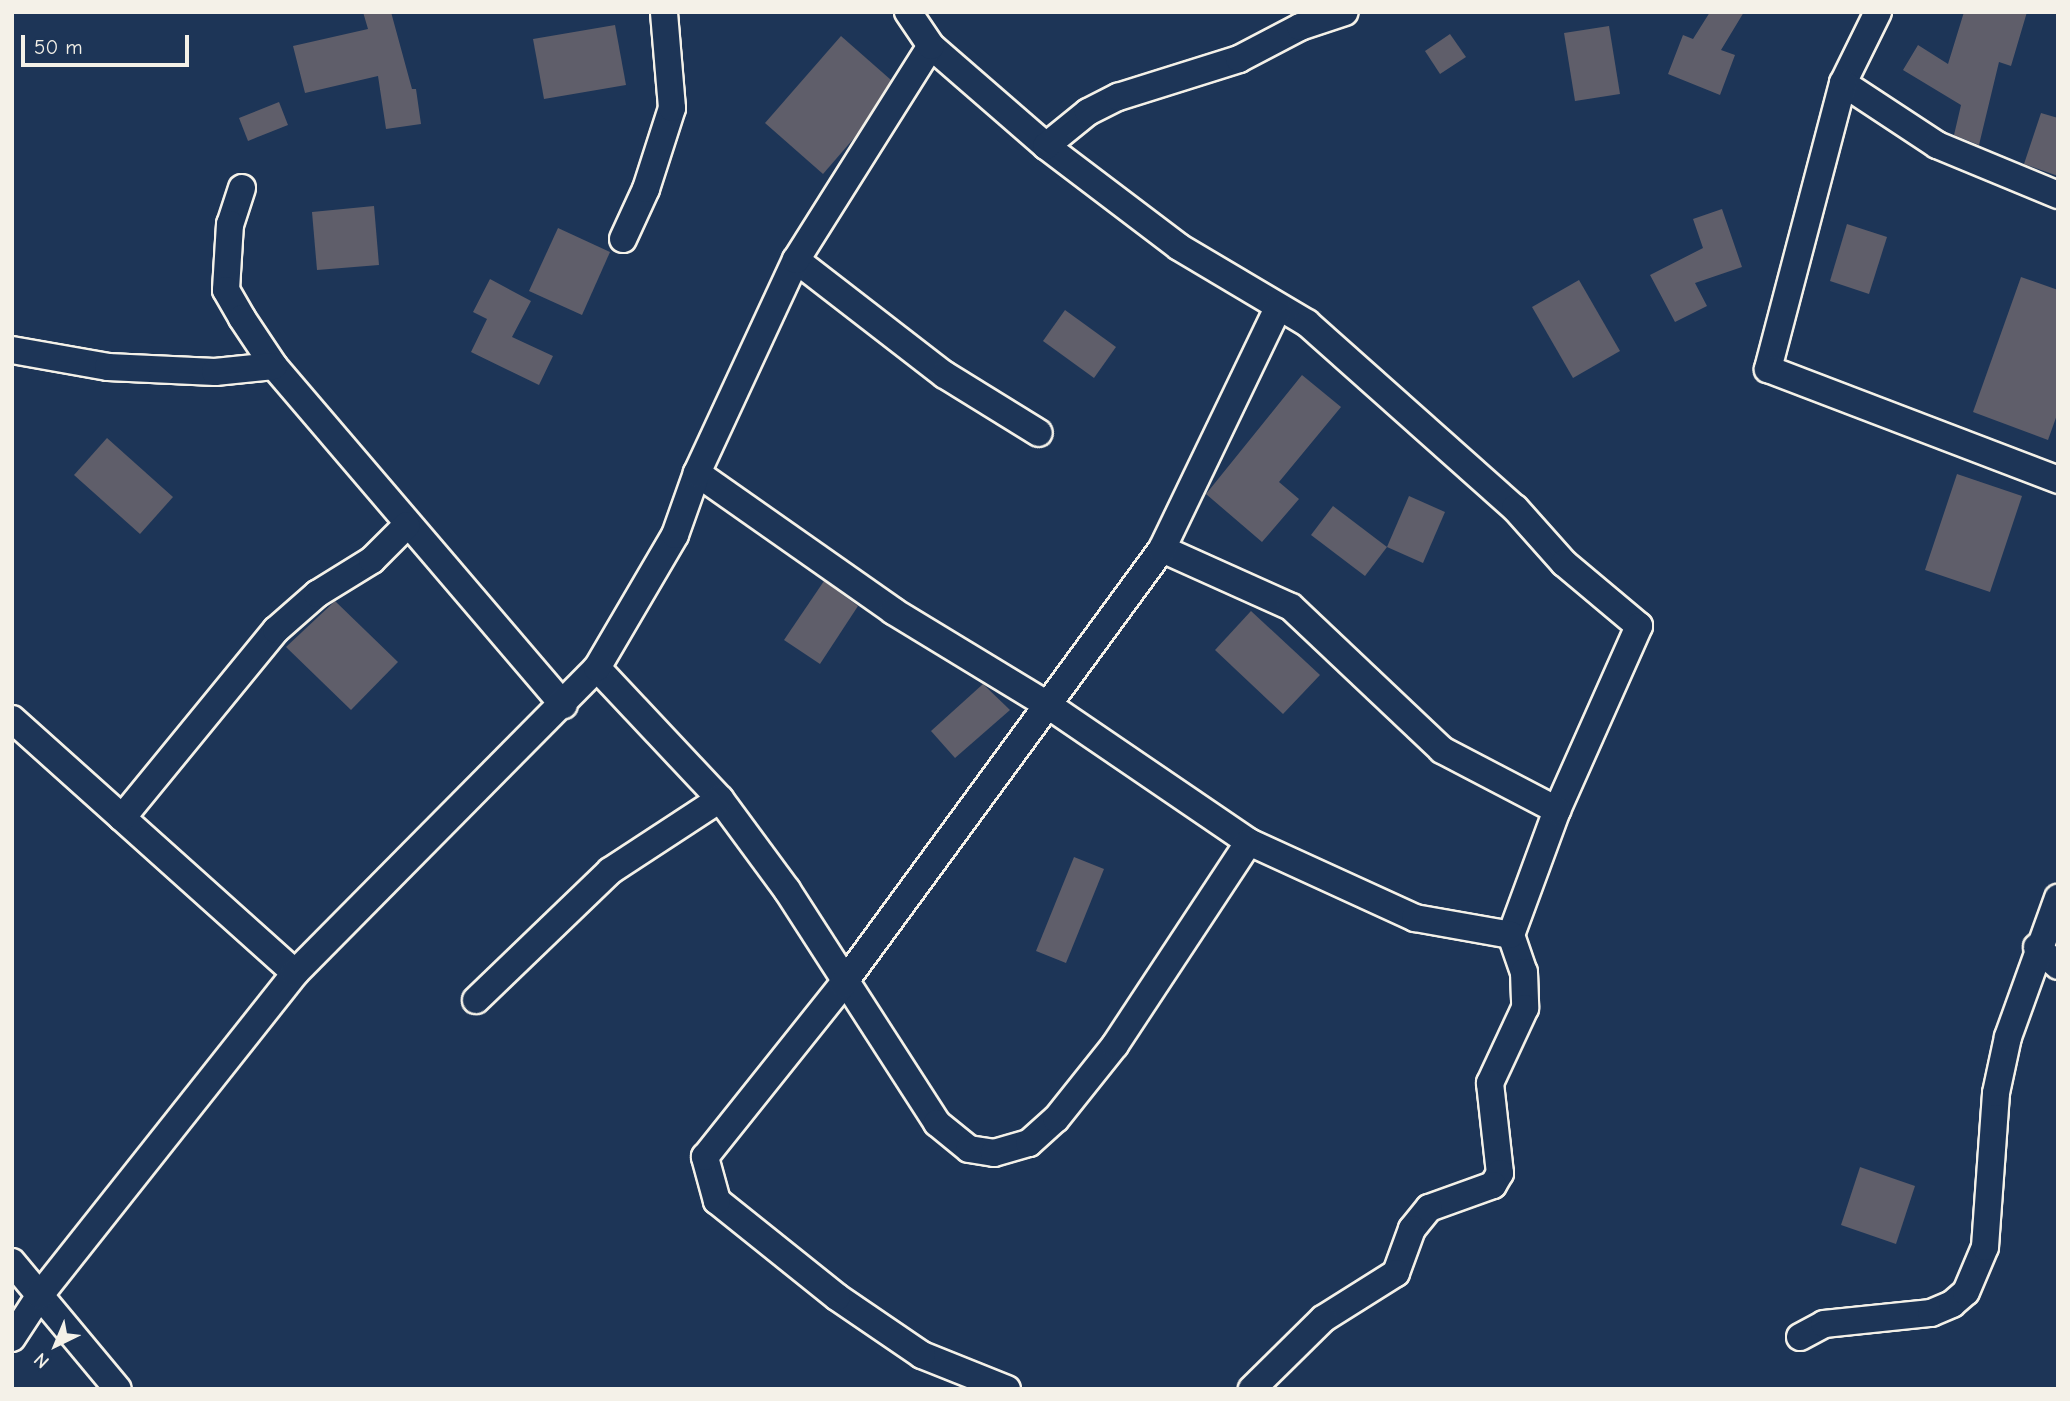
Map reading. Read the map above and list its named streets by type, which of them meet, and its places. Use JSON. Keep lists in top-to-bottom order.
{
  "scale_bar": "50 m",
  "north": "bottom left"
}
